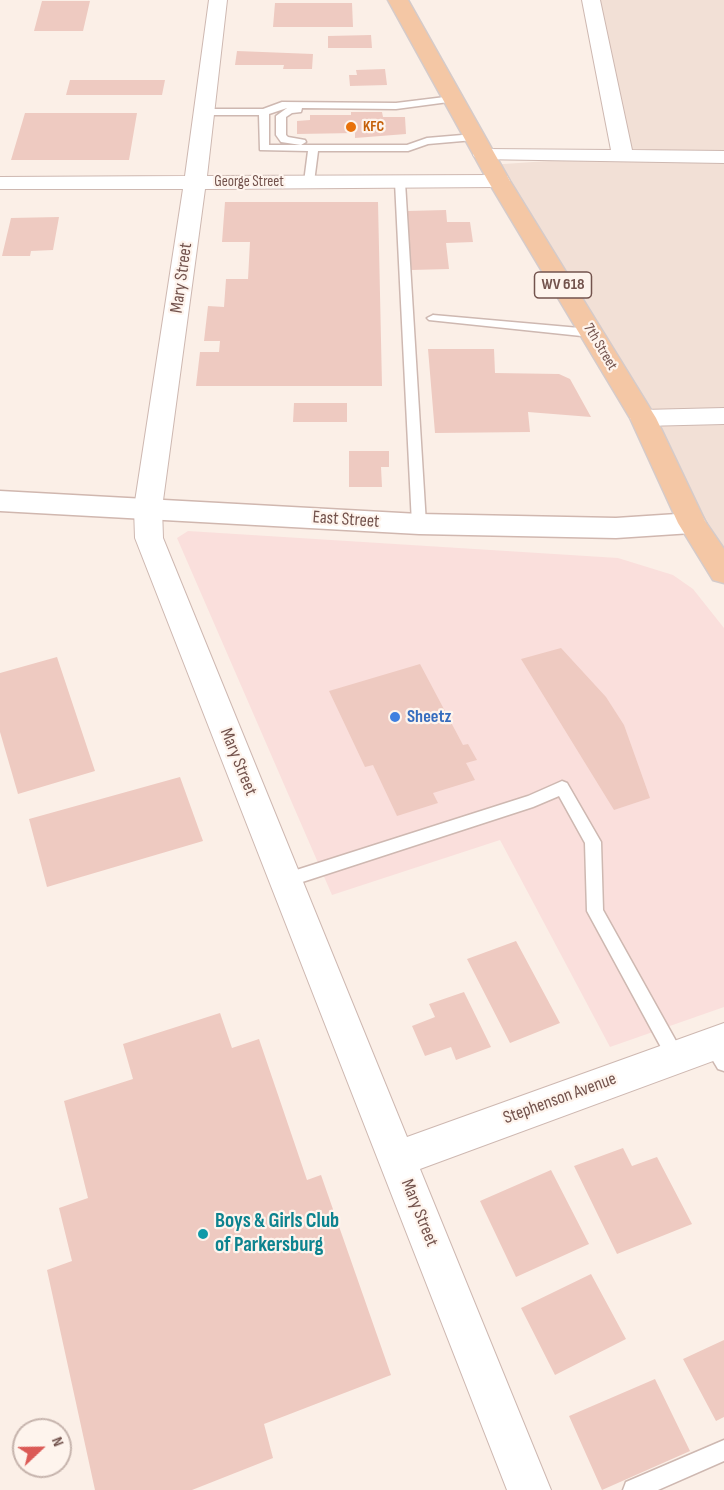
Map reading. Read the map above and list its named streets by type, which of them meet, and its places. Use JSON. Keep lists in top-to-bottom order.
{
  "streets": {
    "main road": ["WV 618", "7th Street", "East Street"],
    "street": ["George Street", "Mary Street", "Stephenson Avenue"]
  },
  "crossings": [
    ["George Street", "Mary Street"],
    ["George Street", "7th Street"],
    ["Mary Street", "East Street"],
    ["Mary Street", "Stephenson Avenue"],
    ["7th Street", "East Street"]
  ],
  "places": ["KFC", "Sheetz", "Boys & Girls Club of Parkersburg"],
  "north": "right"
}
